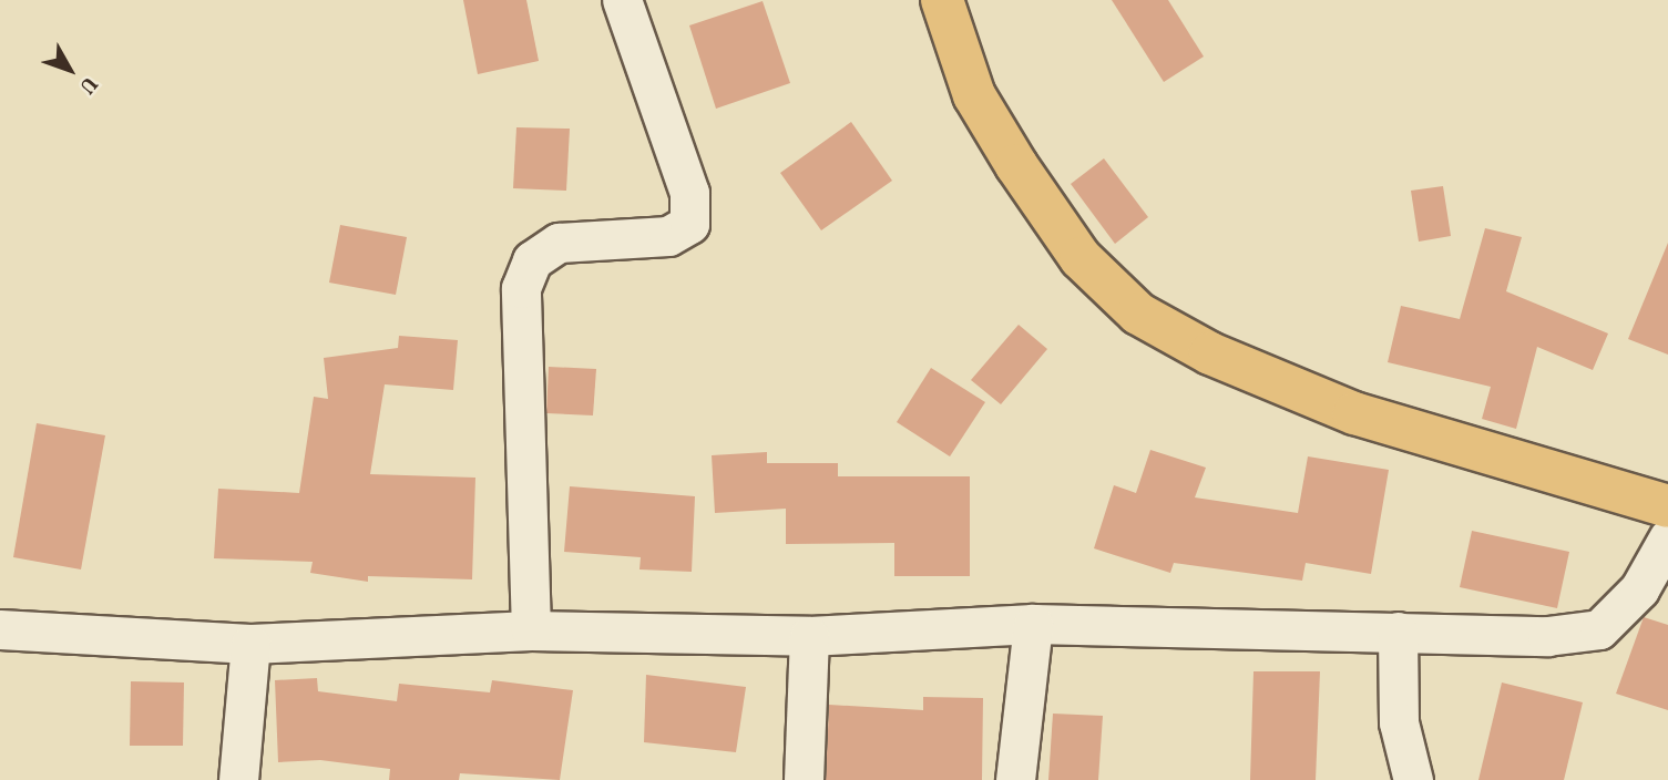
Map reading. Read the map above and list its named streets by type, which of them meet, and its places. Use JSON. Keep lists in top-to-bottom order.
{
  "north": "bottom right"
}
